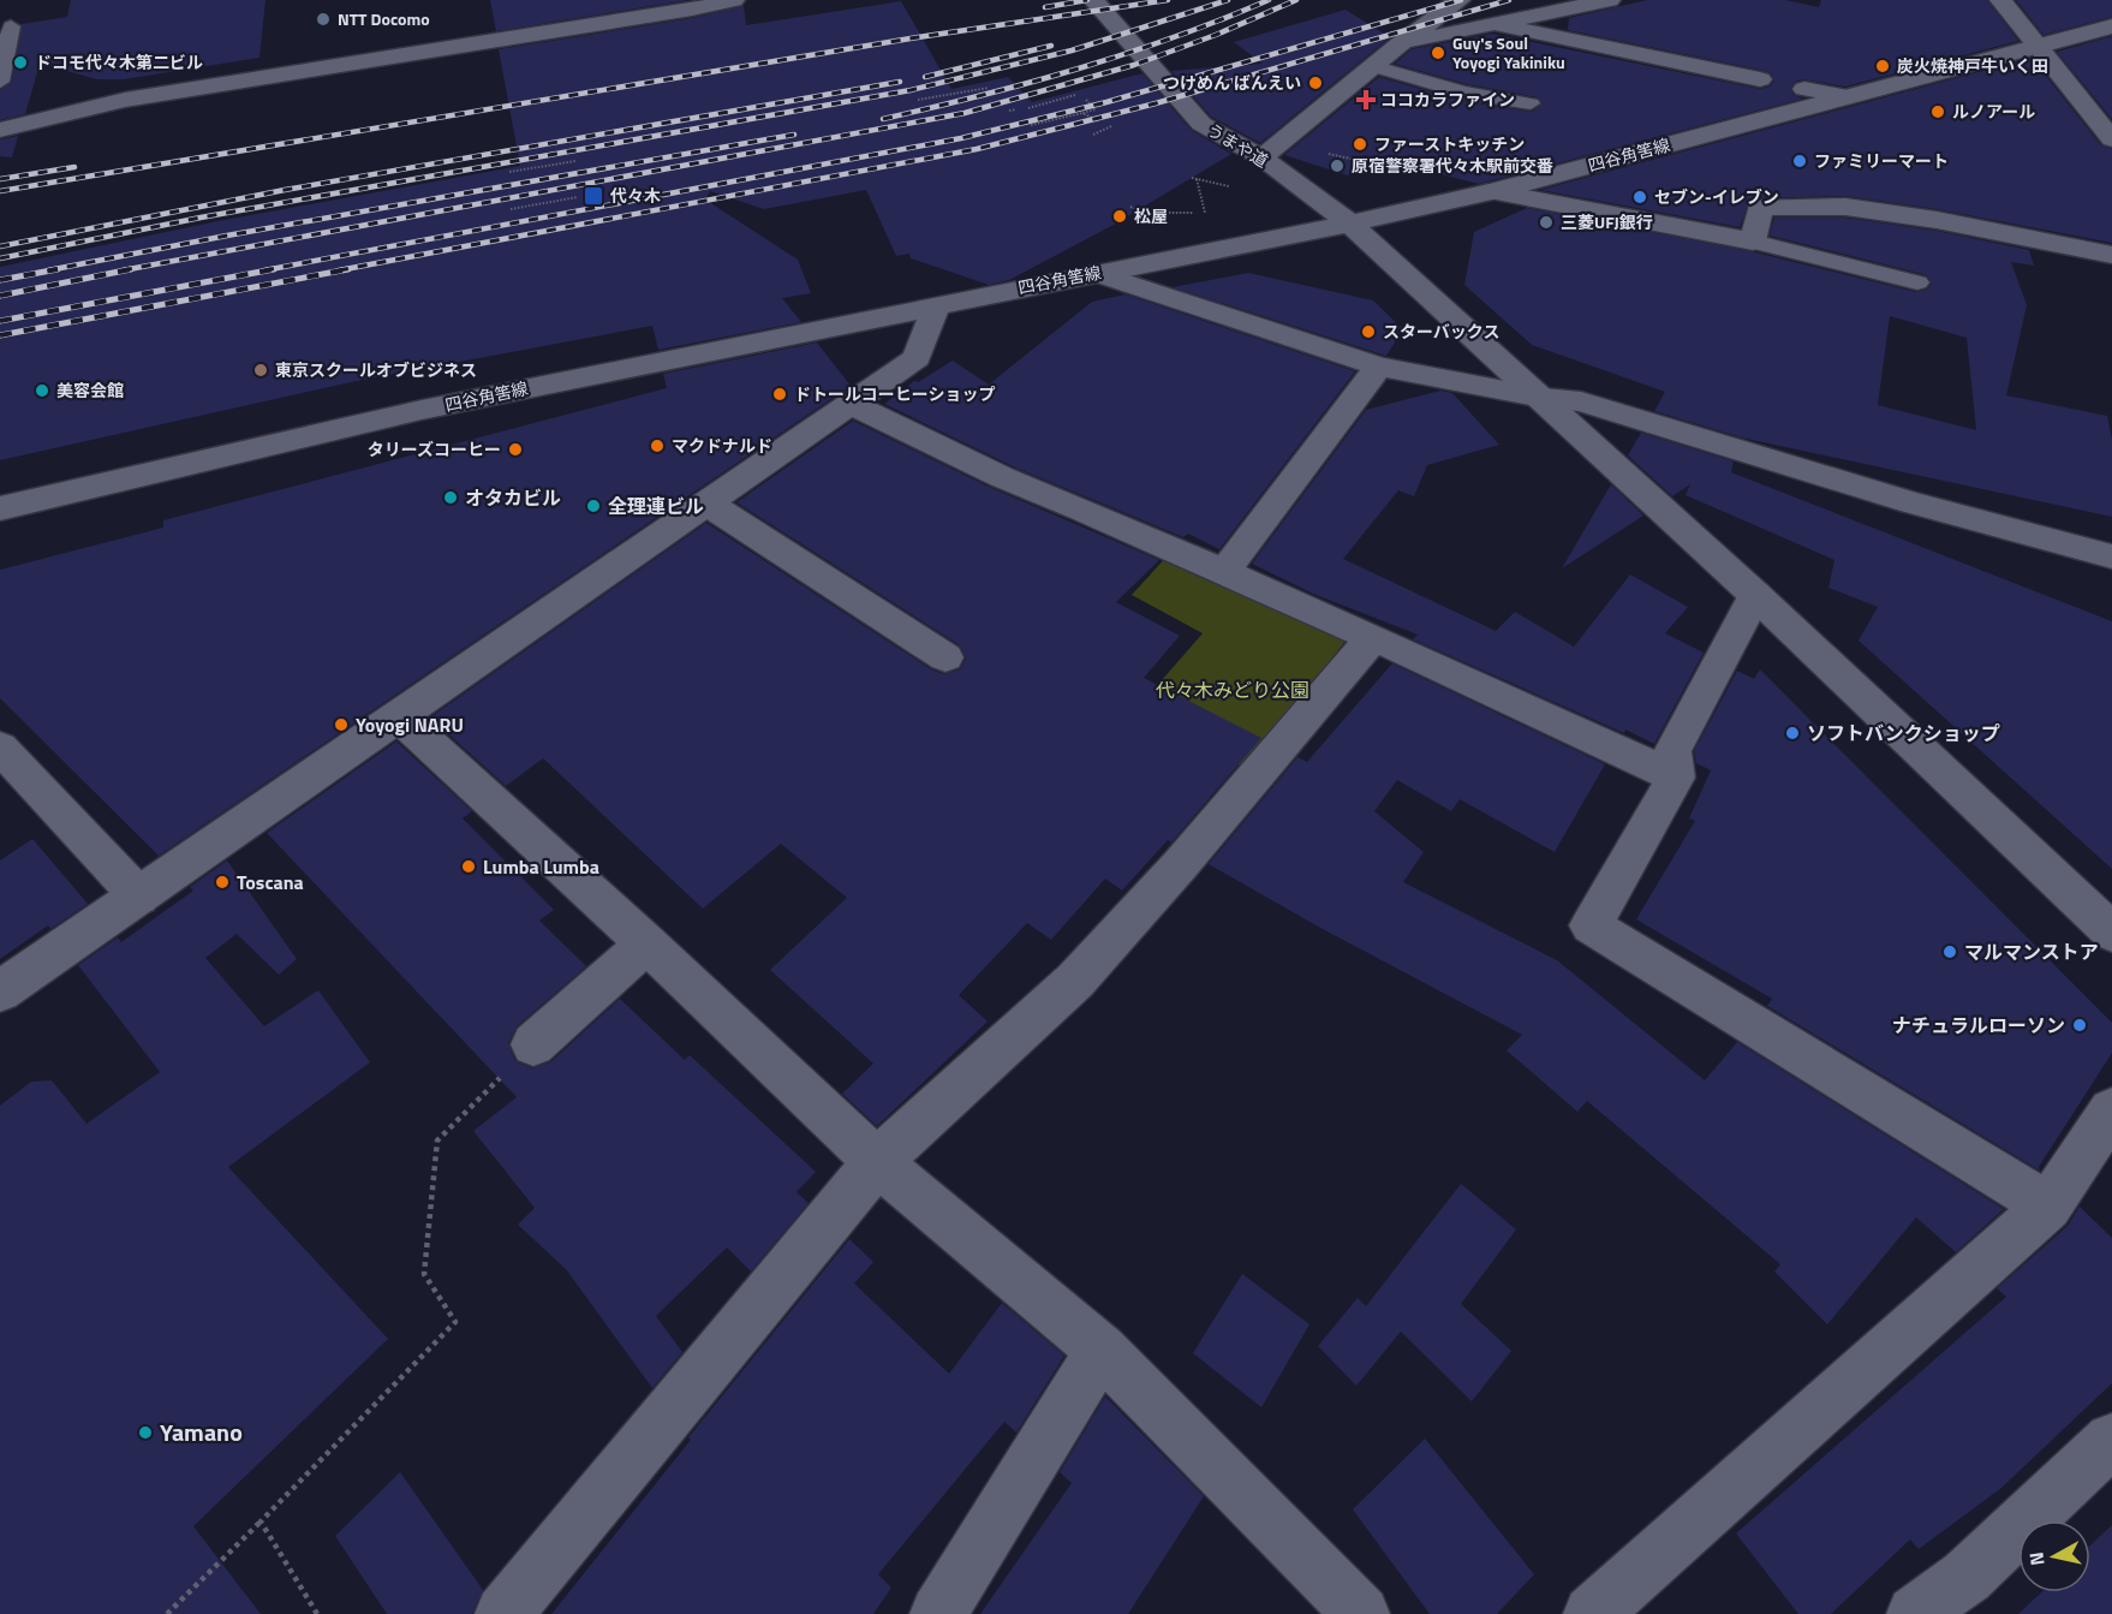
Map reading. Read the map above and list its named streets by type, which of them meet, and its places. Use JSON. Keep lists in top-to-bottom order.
{
  "streets": {
    "street": ["うまや道", "四谷角筈線"]
  },
  "crossings": [
    ["うまや道", "四谷角筈線"]
  ],
  "parks": ["代々木みどり公園"],
  "places": {
    "other": [
      "NTT Docomo",
      "Guy's Soul Yoyogi Yakiniku",
      "ドコモ代々木第二ビル",
      "炭火焼神戸牛いく田",
      "つけめん ばんえい",
      "ルノアール",
      "ファーストキッチン",
      "ファミリーマート",
      "原宿警察署代々木駅前交番",
      "セブン-イレブン",
      "松屋",
      "三菱UFJ銀行",
      "スターバックス",
      "東京スクールオブビジネス",
      "美容会館",
      "ドトールコーヒーショップ",
      "マクドナルド",
      "タリーズコーヒー",
      "オタカビル",
      "全理連ビル",
      "Yoyogi NARU",
      "ソフトバンクショップ",
      "Lumba Lumba",
      "Toscana",
      "マルマンストア",
      "ナチュラルローソン",
      "Yamano"
    ],
    "health": ["ココカラファイン"],
    "transit": ["代々木"]
  },
  "north": "left"
}
